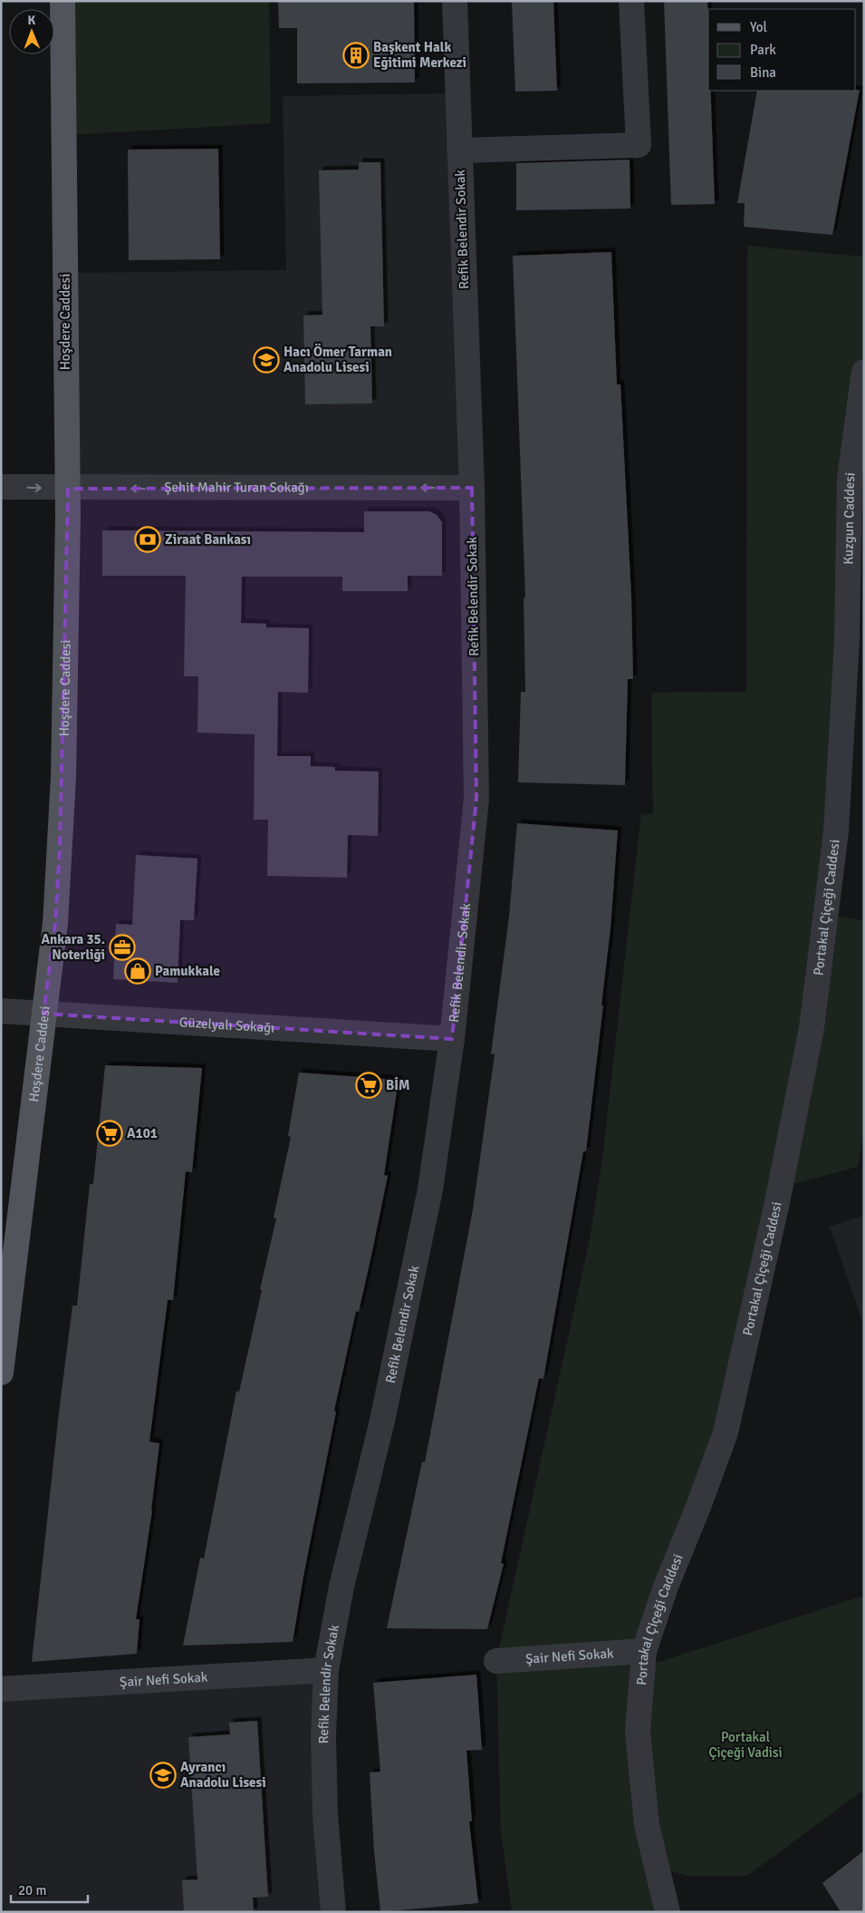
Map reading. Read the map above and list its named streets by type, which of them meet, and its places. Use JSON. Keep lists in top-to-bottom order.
{
  "streets": {
    "main road": ["Hoşdere Caddesi"],
    "street": [
      "Refik Belendir Sokak",
      "Şehit Mahir Turan Sokağı",
      "Kuzgun Caddesi",
      "Portakal Çiçeği Caddesi",
      "Güzelyalı Sokağı",
      "Şair Nefi Sokak"
    ]
  },
  "crossings": [
    ["Refik Belendir Sokak", "Şehit Mahir Turan Sokağı"],
    ["Refik Belendir Sokak", "Güzelyalı Sokağı"],
    ["Refik Belendir Sokak", "Şair Nefi Sokak"],
    ["Hoşdere Caddesi", "Şehit Mahir Turan Sokağı"],
    ["Hoşdere Caddesi", "Güzelyalı Sokağı"],
    ["Kuzgun Caddesi", "Portakal Çiçeği Caddesi"],
    ["Portakal Çiçeği Caddesi", "Şair Nefi Sokak"]
  ],
  "parks": ["Portakal Çiçeği Vadisi"],
  "places": {
    "building": ["Başkent Halk Eğitimi Merkezi"],
    "school or university": ["Hacı Ömer Tarman Anadolu Lisesi", "Ayrancı Anadolu Lisesi"],
    "bank": ["Ziraat Bankası"],
    "office": ["Ankara 35. Noterliği"],
    "shop": ["Pamukkale"],
    "supermarket": ["BİM", "A101"]
  },
  "legend": ["Yol", "Park", "Bina"],
  "scale_bar": "20 m",
  "north": "top"
}
